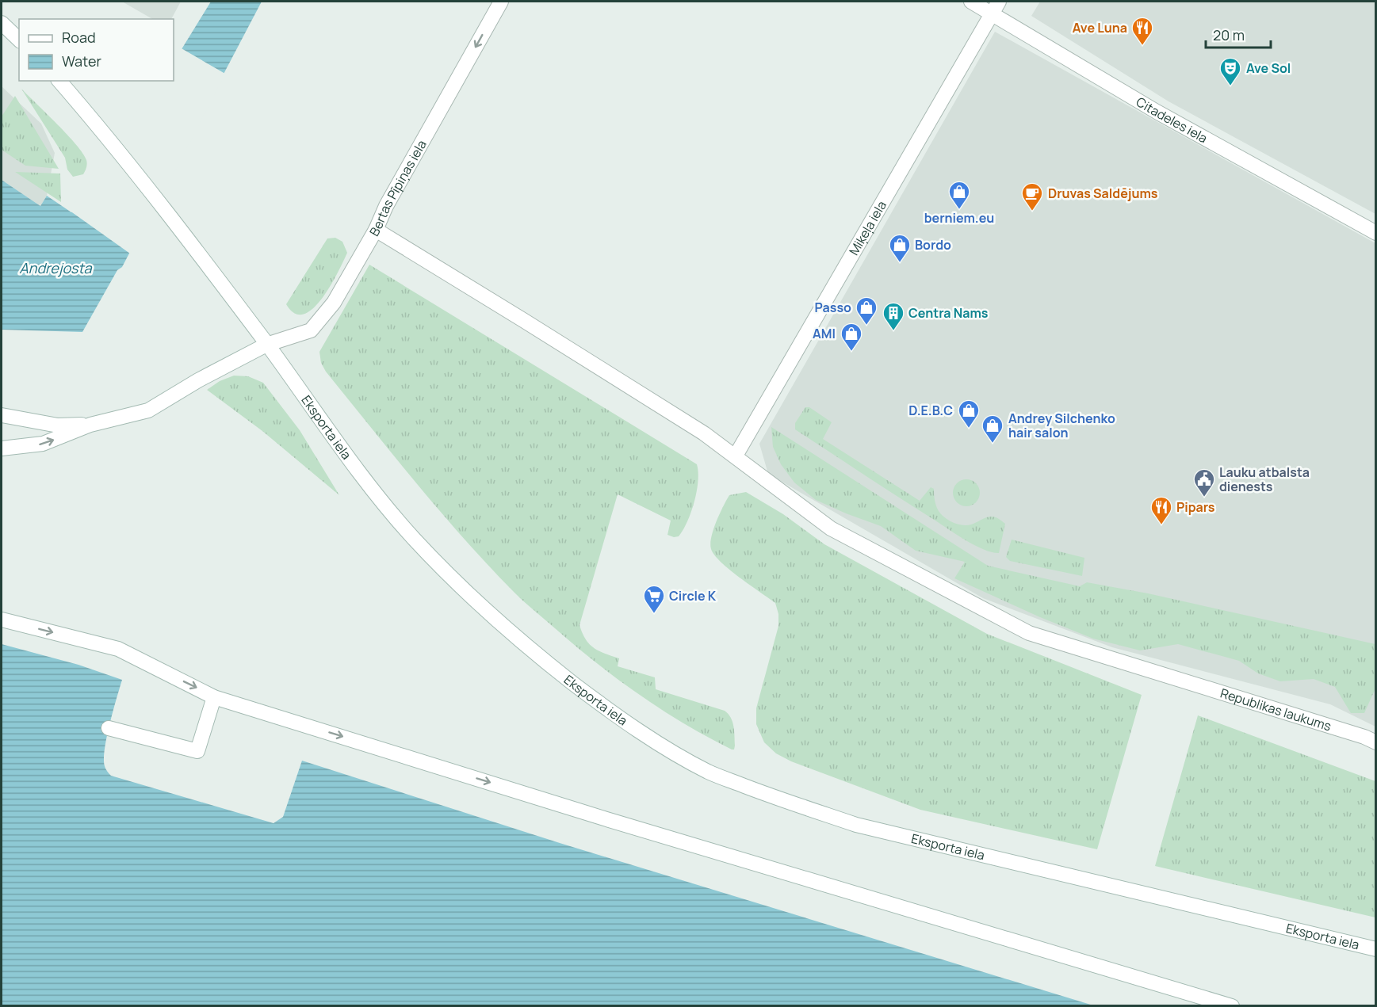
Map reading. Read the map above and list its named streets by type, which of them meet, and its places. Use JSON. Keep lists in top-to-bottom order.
{
  "streets": {
    "street": [
      "Citadeles iela",
      "Bertas Pīpiņas iela",
      "Miķeļa iela",
      "Eksporta iela",
      "Republikas laukums"
    ]
  },
  "crossings": [
    ["Citadeles iela", "Miķeļa iela"],
    ["Bertas Pīpiņas iela", "Eksporta iela"],
    ["Miķeļa iela", "Republikas laukums"]
  ],
  "one_way": ["Bertas Pīpiņas iela"],
  "water": ["Andrejosta"],
  "places": {
    "restaurant": ["Ave Luna", "Pipars"],
    "theatre": ["Ave Sol"],
    "shop": [
      "berniem.eu",
      "Bordo",
      "Passo",
      "AMI",
      "D.E.B.C",
      "Andrey Silchenko hair salon"
    ],
    "cafe": ["Druvas Saldējums"],
    "building": ["Centra Nams"],
    "public building": ["Lauku atbalsta dienests"],
    "supermarket": ["Circle K"]
  },
  "legend": ["Road", "Water"],
  "scale_bar": "20 m"
}
